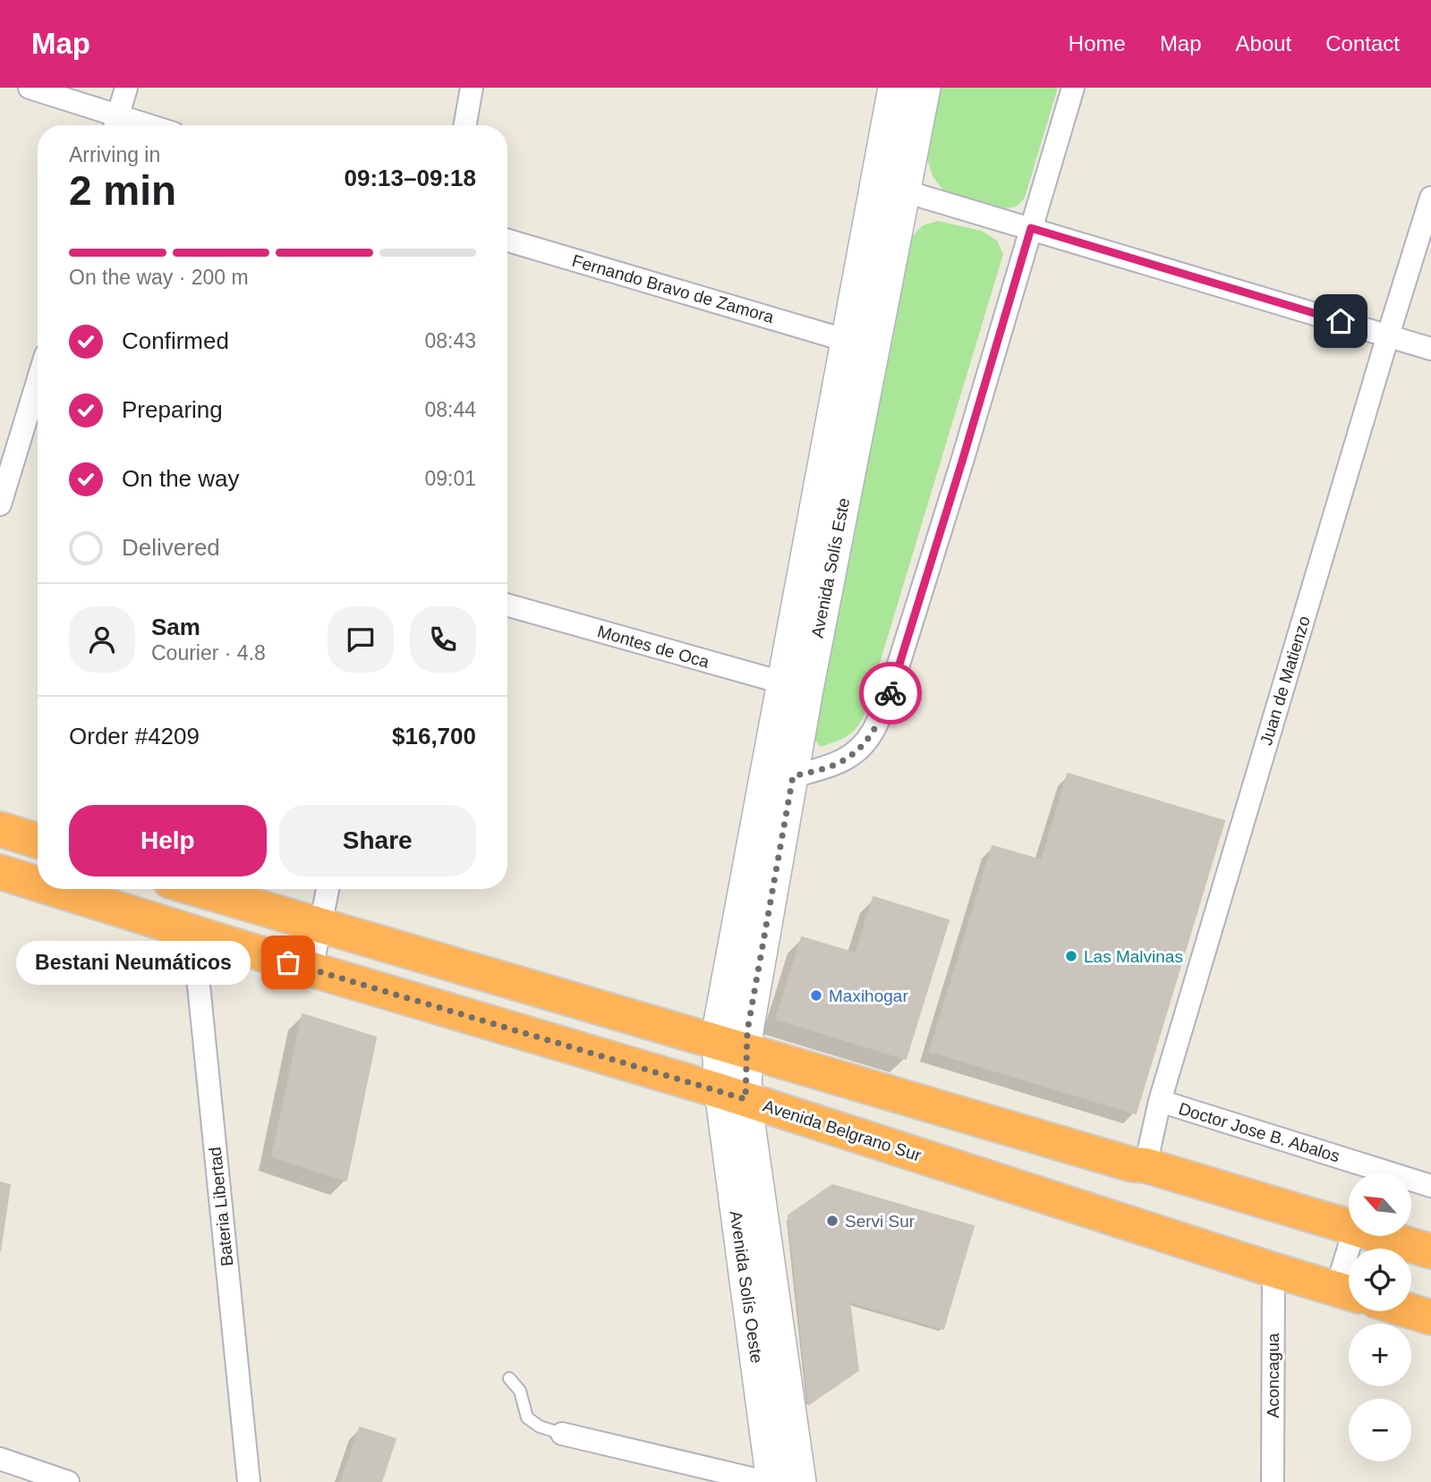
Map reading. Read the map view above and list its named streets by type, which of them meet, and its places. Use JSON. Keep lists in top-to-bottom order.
{
  "streets": {
    "highway": ["Avenida Belgrano Sur"],
    "main road": ["Avenida Solís Este", "Avenida Solís Oeste"],
    "street": [
      "Fernando Bravo de Zamora",
      "Montes de Oca",
      "Juan de Matienzo",
      "Doctor Jose B. Abalos",
      "Bateria Libertad",
      "Aconcagua"
    ]
  },
  "crossings": [
    ["Fernando Bravo de Zamora", "Avenida Solís Este"],
    ["Avenida Solís Este", "Montes de Oca"],
    ["Juan de Matienzo", "Doctor Jose B. Abalos"],
    ["Avenida Belgrano Sur", "Bateria Libertad"],
    ["Avenida Belgrano Sur", "Avenida Solís Oeste"],
    ["Avenida Belgrano Sur", "Aconcagua"]
  ],
  "places": [
    "Las Malvinas",
    "Bestani Neumáticos",
    "Maxihogar",
    "Servi Sur"
  ],
  "north": "top left",
  "page": {
    "header": "Map",
    "nav": [
      "Home",
      "Map",
      "About",
      "Contact"
    ],
    "heading": ["2 min", "Arriving in", "09:13–09:18"],
    "panel": [
      "Sam",
      "Courier · 4.8",
      "Order #4209",
      "$16,700"
    ],
    "bar": "On the way · 200 m",
    "list": [
      ["Confirmed", "08:43"],
      ["Preparing", "08:44"],
      ["On the way", "09:01"],
      "Delivered"
    ],
    "buttons": ["Help", "Share"],
    "bubble": "Bestani Neumáticos",
    "map_buttons": ["+", "−"]
  }
}
